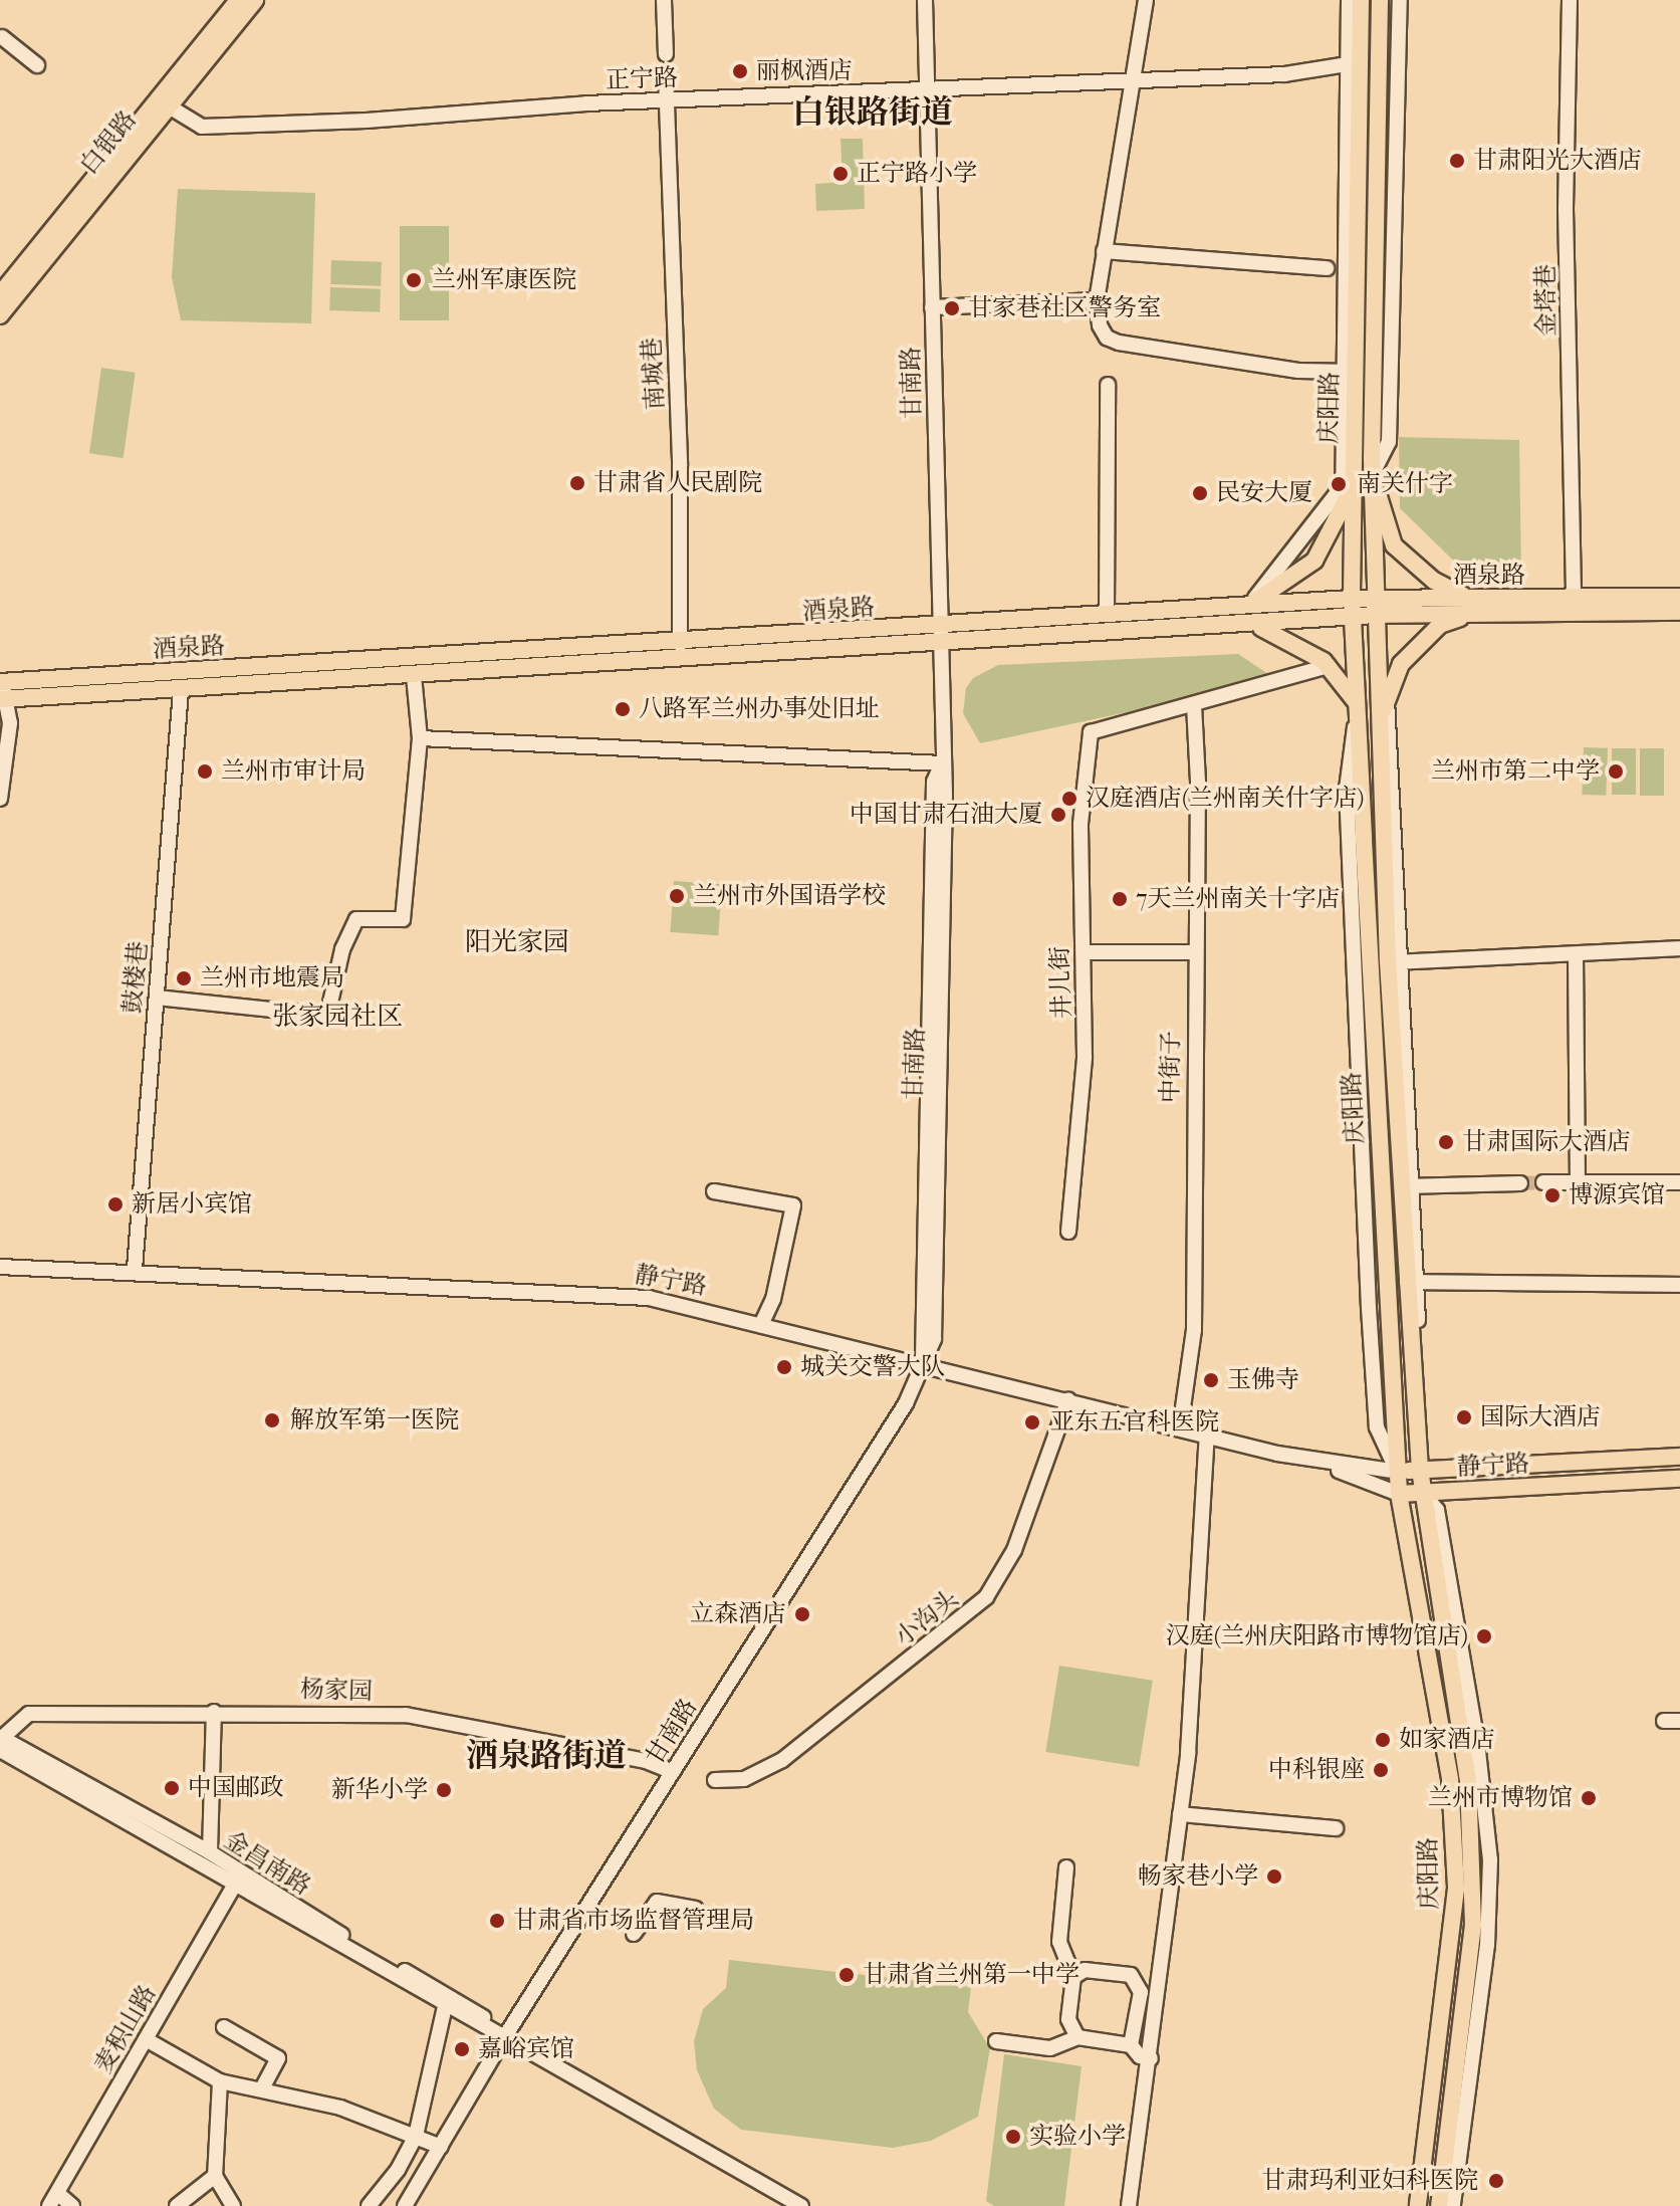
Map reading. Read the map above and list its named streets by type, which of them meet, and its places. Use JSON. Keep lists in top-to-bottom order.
{
  "streets": {
    "main road": [
      "白银路",
      "庆阳路",
      "酒泉路",
      "静宁路"
    ],
    "street": [
      "正宁路",
      "金塔巷",
      "南城巷",
      "甘南路",
      "鼓楼巷",
      "井儿街",
      "中街子",
      "小沟头",
      "杨家园",
      "金昌南路",
      "麦积山路"
    ]
  },
  "crossings": [
    ["正宁路", "白银路"],
    ["正宁路", "南城巷"],
    ["正宁路", "甘南路"],
    ["正宁路", "庆阳路"],
    ["金塔巷", "酒泉路"],
    ["南城巷", "酒泉路"],
    ["甘南路", "酒泉路"],
    ["甘南路", "静宁路"],
    ["甘南路", "杨家园"],
    ["甘南路", "金昌南路"],
    ["庆阳路", "酒泉路"],
    ["庆阳路", "静宁路"],
    ["酒泉路", "鼓楼巷"],
    ["鼓楼巷", "静宁路"],
    ["井儿街", "中街子"],
    ["中街子", "静宁路"],
    ["静宁路", "小沟头"],
    ["杨家园", "金昌南路"],
    ["金昌南路", "麦积山路"]
  ],
  "districts": [
    "白银路街道",
    "阳光家园",
    "张家园社区",
    "酒泉路街道"
  ],
  "places": [
    "丽枫酒店",
    "甘肃阳光大酒店",
    "正宁路小学",
    "兰州军康医院",
    "甘家巷社区警务室",
    "甘肃省人民剧院",
    "南关什字",
    "民安大厦",
    "八路军兰州办事处旧址",
    "兰州市审计局",
    "兰州市第二中学",
    "汉庭酒店(兰州南关什字店)",
    "中国甘肃石油大厦",
    "兰州市外国语学校",
    "7天兰州南关十字店",
    "兰州市地震局",
    "甘肃国际大酒店",
    "博源宾馆",
    "新居小宾馆",
    "城关交警大队",
    "玉佛寺",
    "国际大酒店",
    "解放军第一医院",
    "亚东五官科医院",
    "立森酒店",
    "汉庭(兰州庆阳路市博物馆店)",
    "如家酒店",
    "中科银座",
    "中国邮政",
    "新华小学",
    "兰州市博物馆",
    "畅家巷小学",
    "甘肃省市场监督管理局",
    "甘肃省兰州第一中学",
    "嘉峪宾馆",
    "实验小学",
    "甘肃玛利亚妇科医院"
  ]
}
